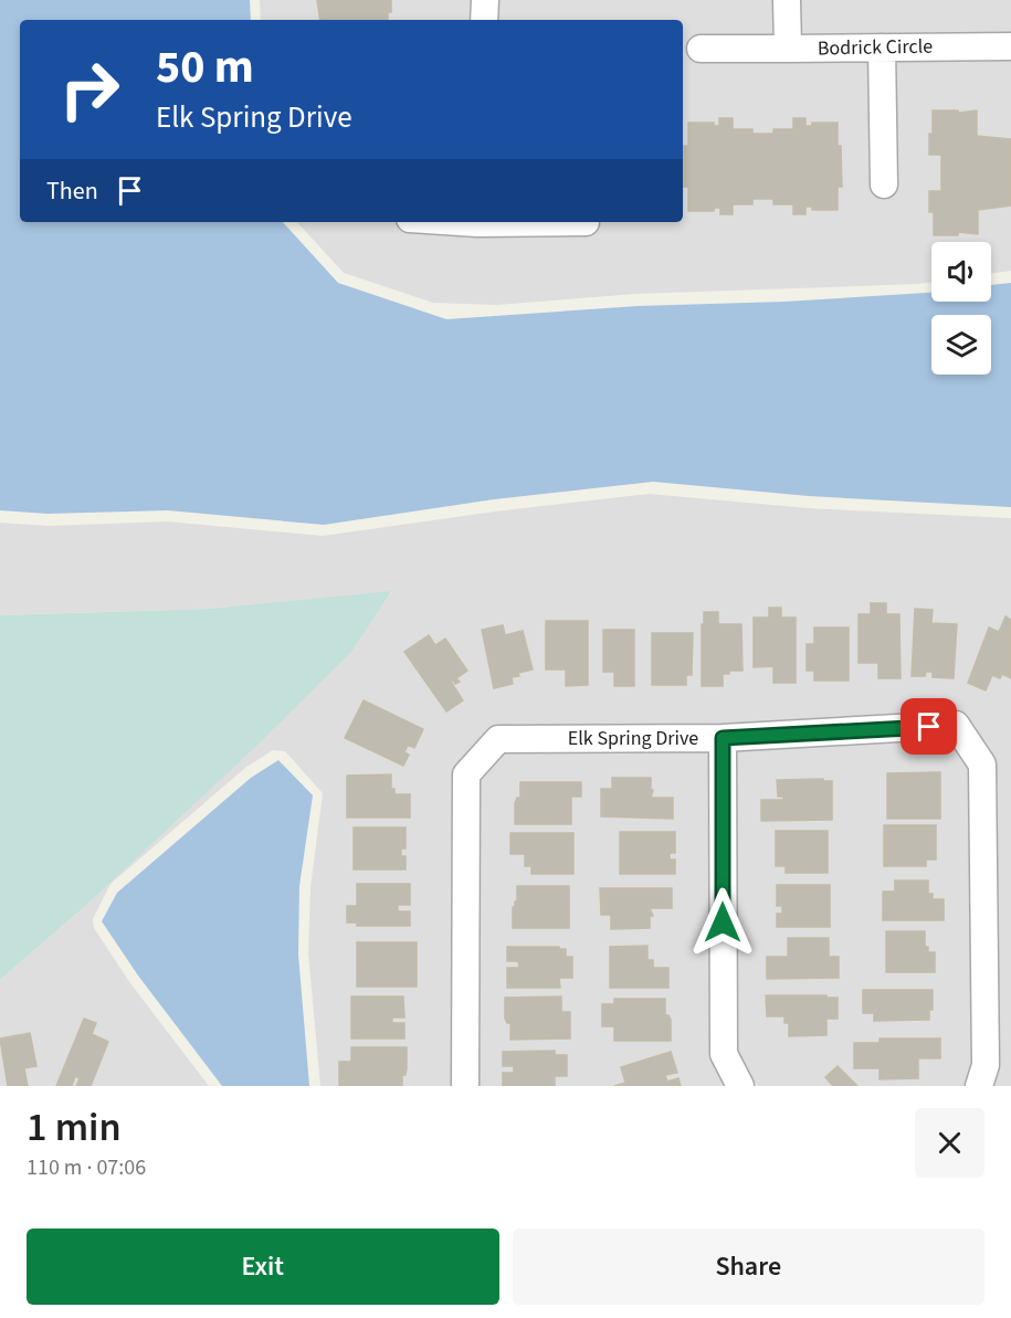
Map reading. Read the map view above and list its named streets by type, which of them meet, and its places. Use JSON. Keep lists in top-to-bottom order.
{
  "streets": {
    "street": ["Bodrick Circle", "Elk Spring Drive"]
  },
  "page": {
    "turn": ["50 m", "Elk Spring Drive"],
    "then": "Then",
    "heading": ["1 min", "110 m · 07:06"],
    "buttons": ["Exit", "Share"]
  }
}
